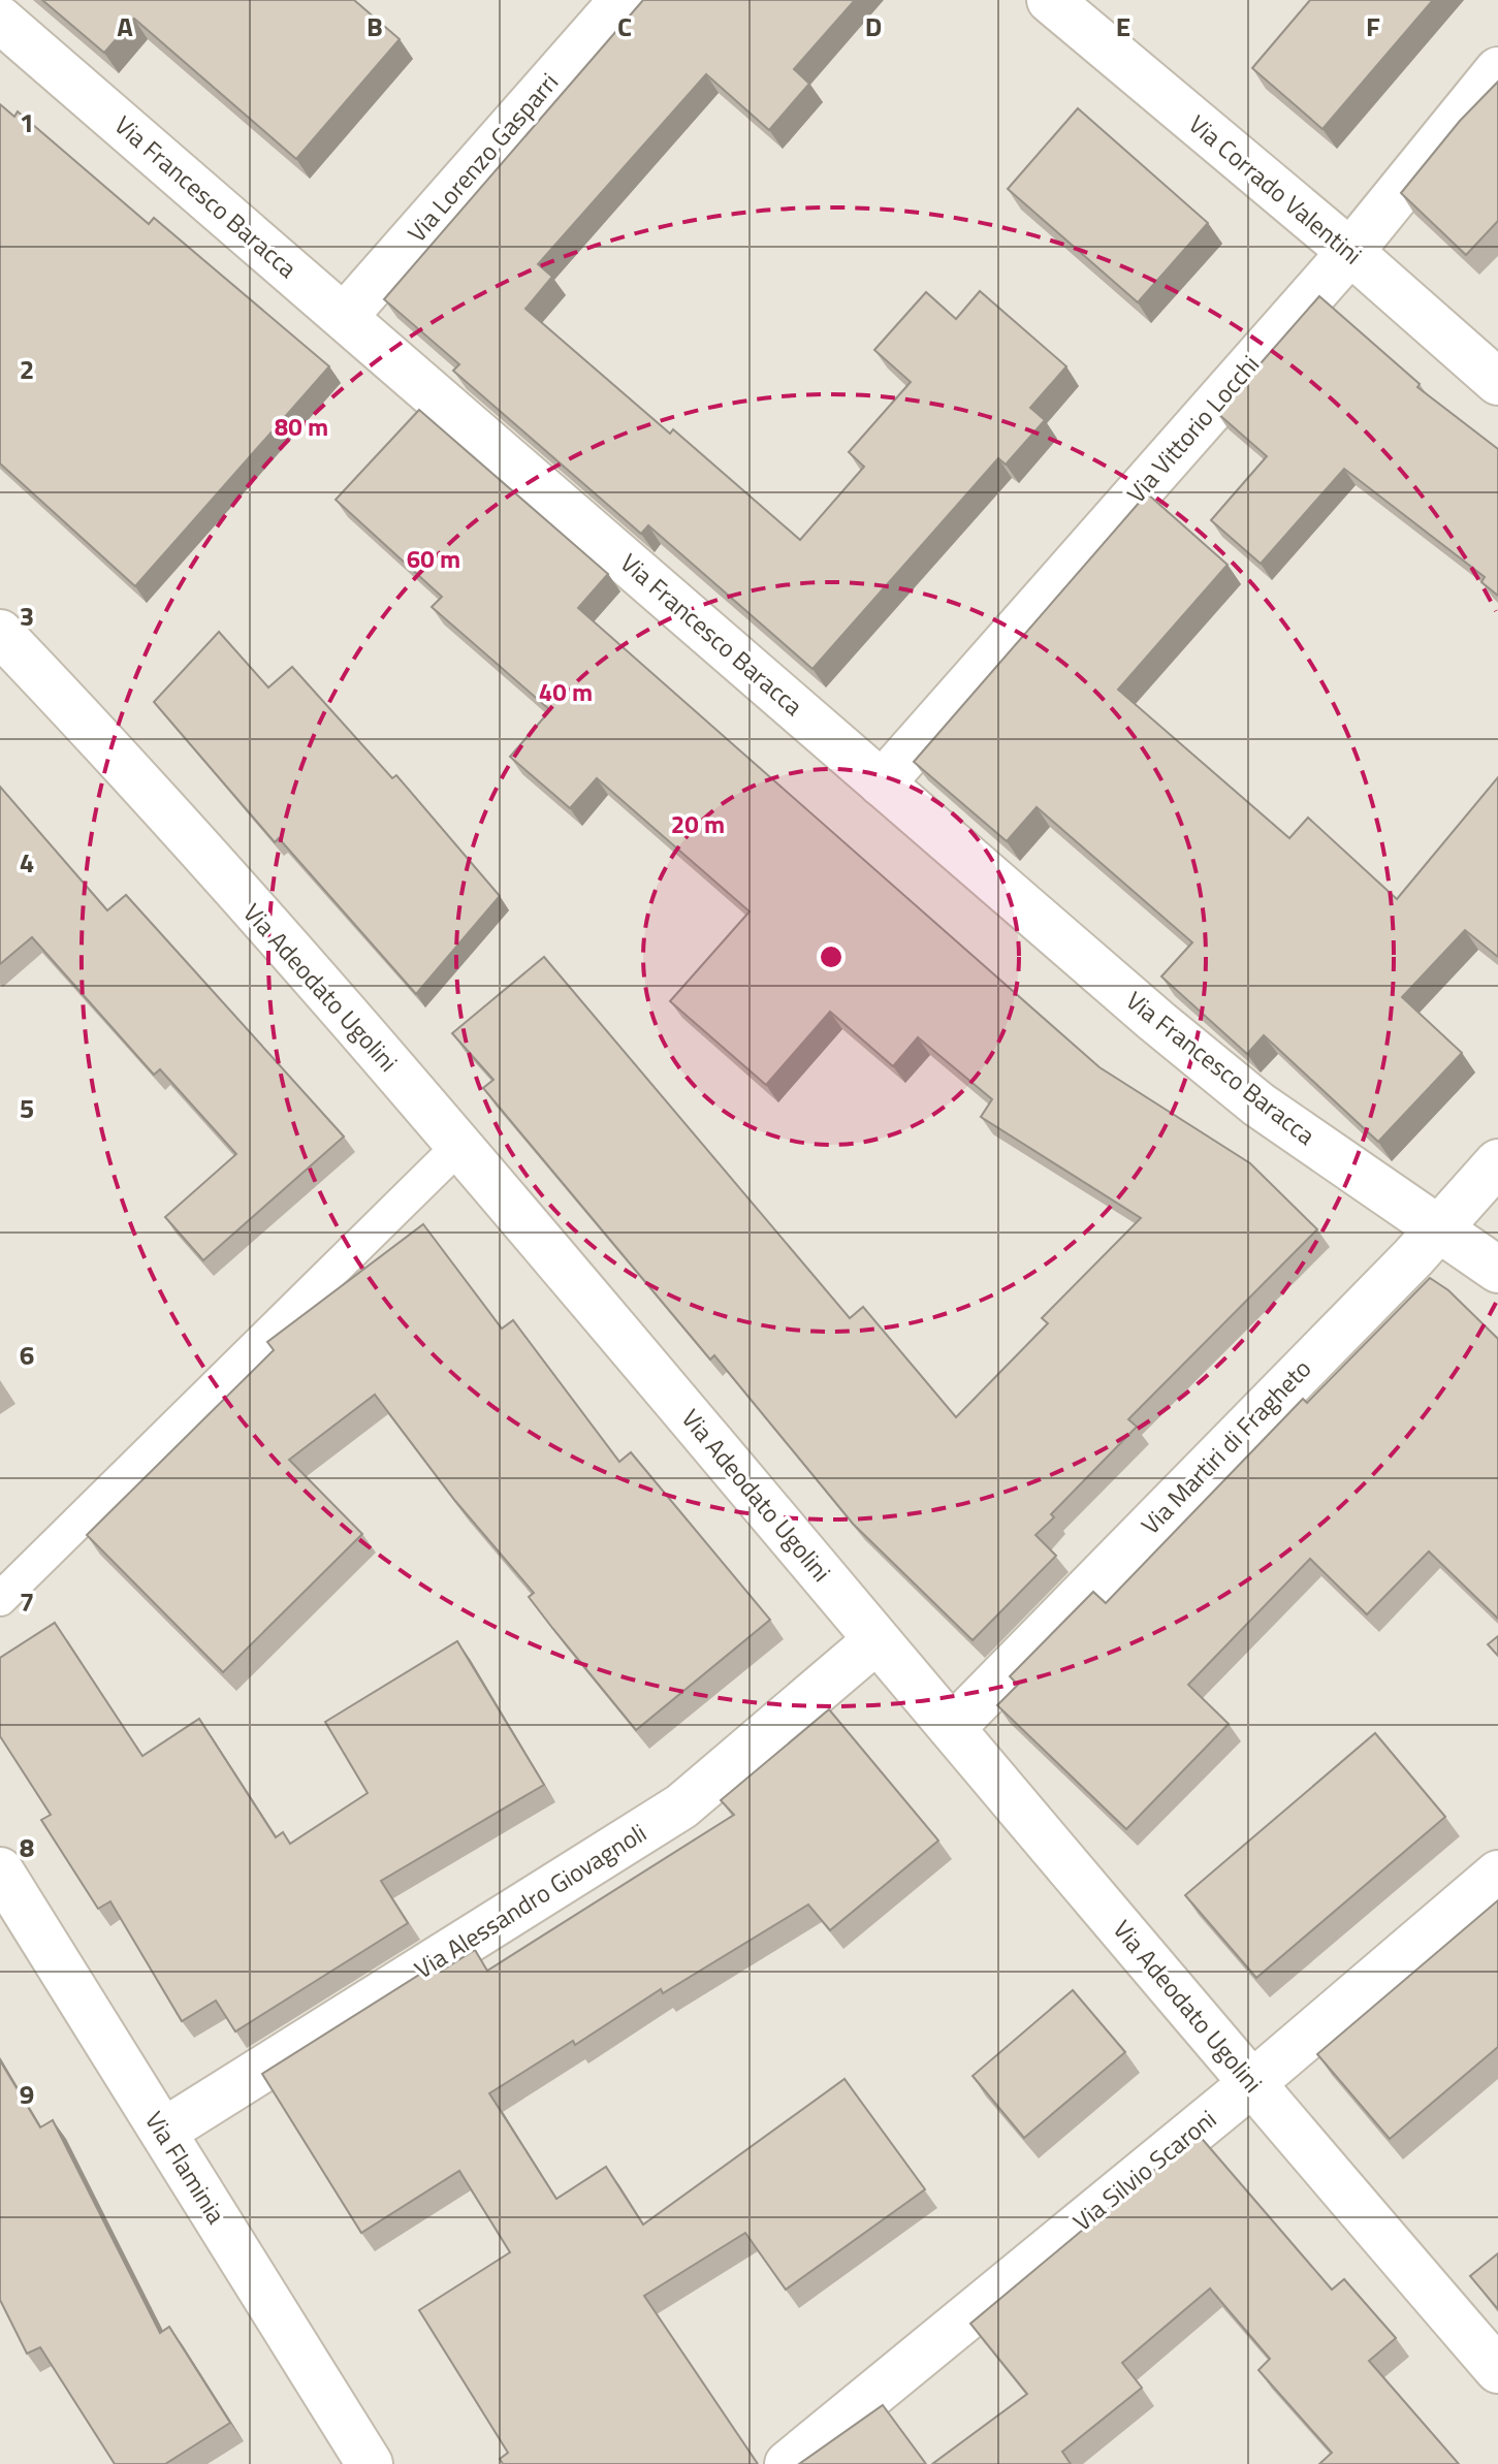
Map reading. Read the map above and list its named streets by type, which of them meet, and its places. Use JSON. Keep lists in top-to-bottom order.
{
  "streets": {
    "street": [
      "Via Lorenzo Gasparri",
      "Via Corrado Valentini",
      "Via Francesco Baracca",
      "Via Vittorio Locchi",
      "Via Adeodato Ugolini",
      "Via Martiri di Fragheto",
      "Via Alessandro Giovagnoli",
      "Via Flaminia",
      "Via Silvio Scaroni"
    ]
  },
  "crossings": [
    ["Via Lorenzo Gasparri", "Via Francesco Baracca"],
    ["Via Corrado Valentini", "Via Vittorio Locchi"],
    ["Via Francesco Baracca", "Via Vittorio Locchi"],
    ["Via Francesco Baracca", "Via Martiri di Fragheto"],
    ["Via Adeodato Ugolini", "Via Martiri di Fragheto"],
    ["Via Adeodato Ugolini", "Via Alessandro Giovagnoli"],
    ["Via Adeodato Ugolini", "Via Silvio Scaroni"],
    ["Via Alessandro Giovagnoli", "Via Flaminia"]
  ],
  "grid": {
    "columns": [
      "A",
      "B",
      "C",
      "D",
      "E",
      "F"
    ],
    "rows": [
      "1",
      "2",
      "3",
      "4",
      "5",
      "6",
      "7",
      "8",
      "9"
    ]
  },
  "rings": [
    "80 m",
    "60 m",
    "40 m",
    "20 m"
  ]
}
